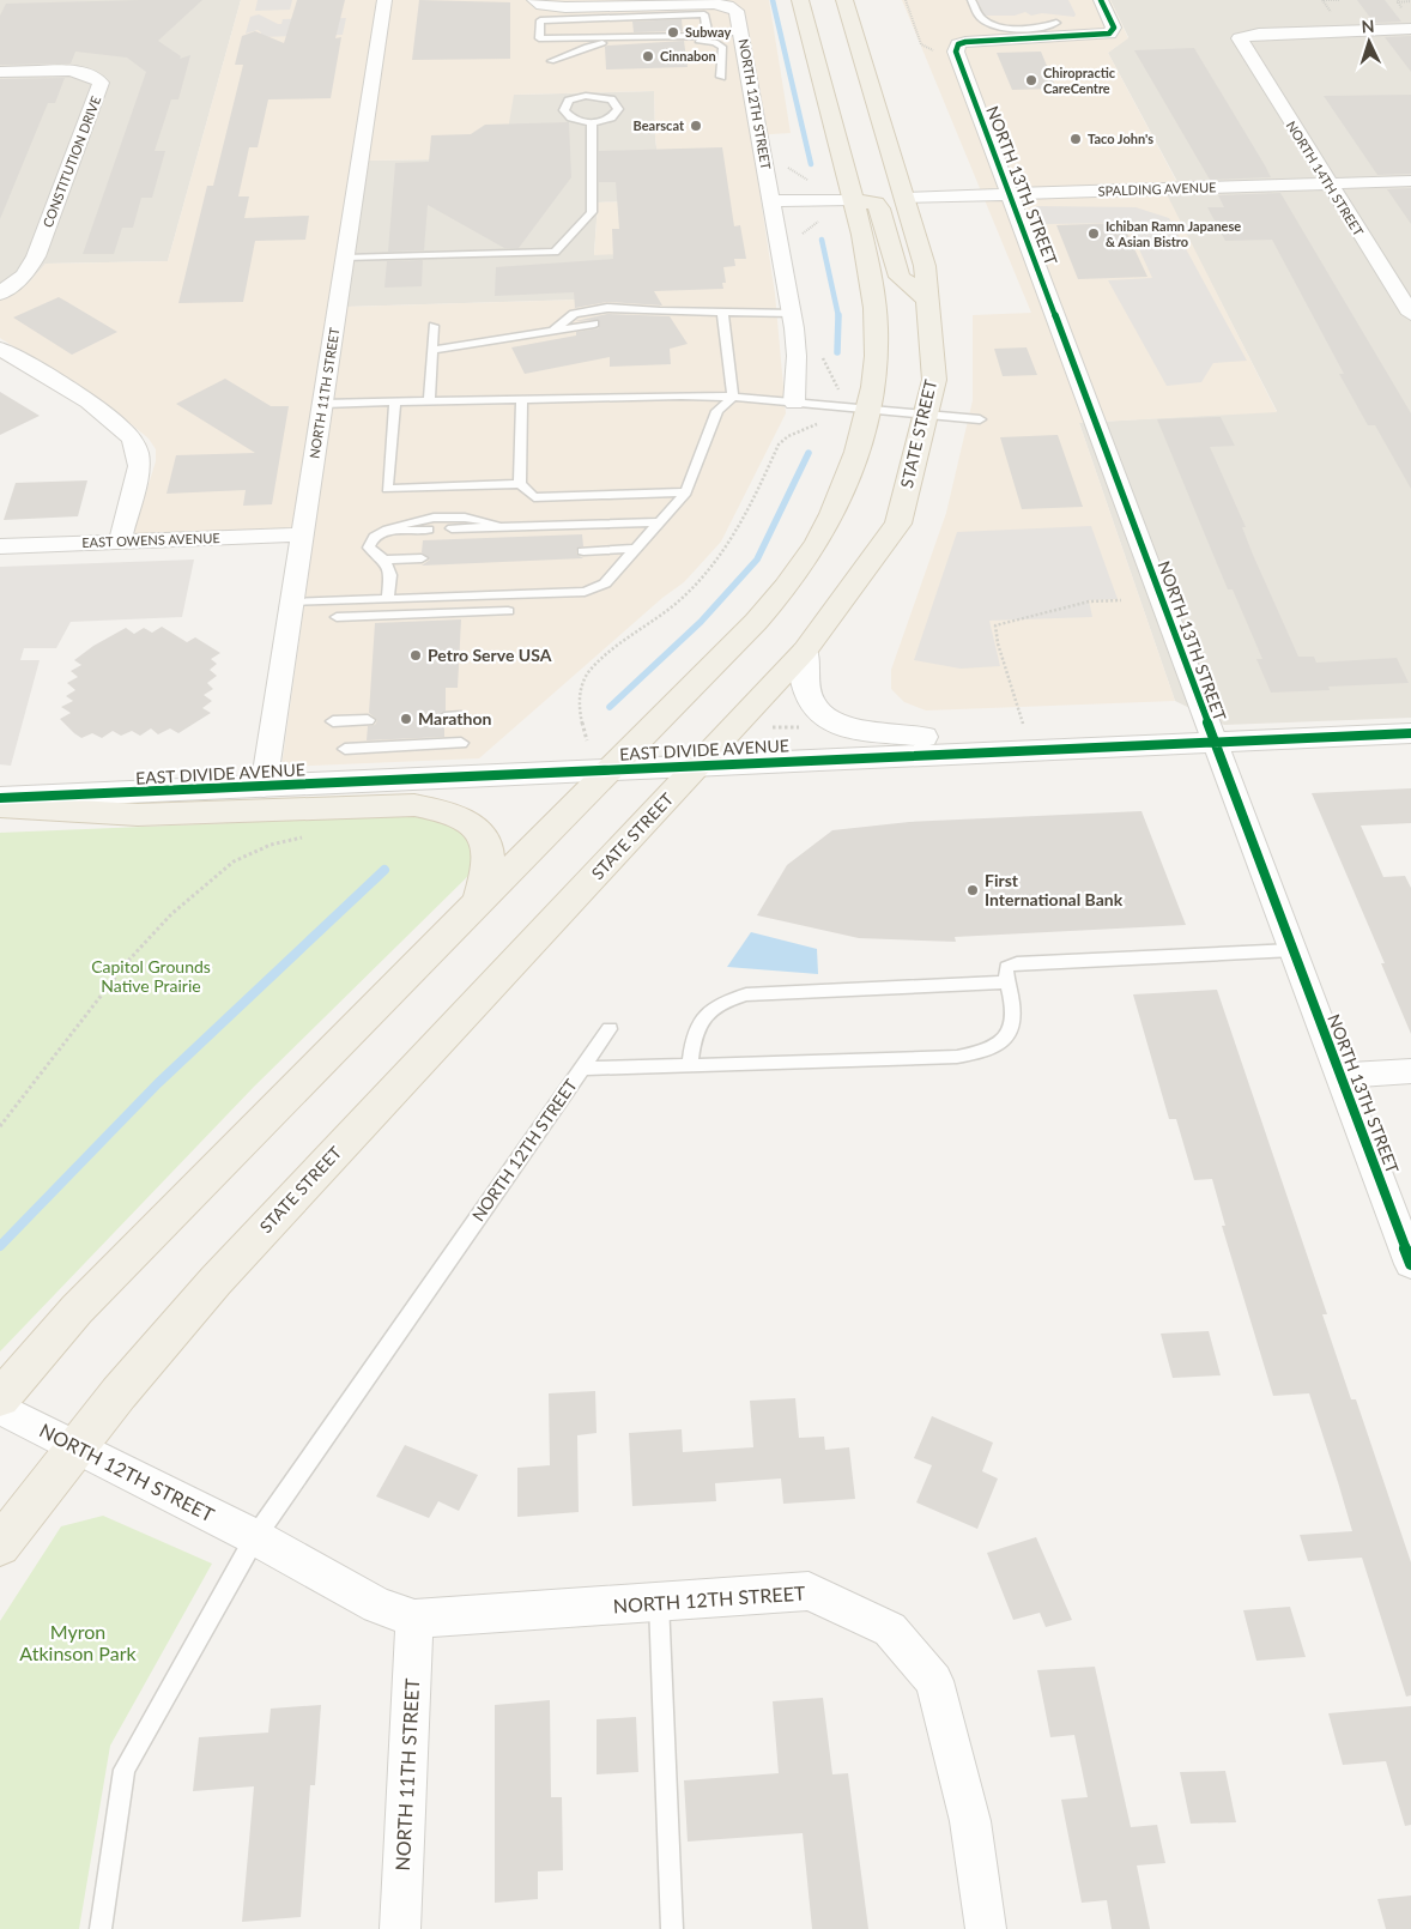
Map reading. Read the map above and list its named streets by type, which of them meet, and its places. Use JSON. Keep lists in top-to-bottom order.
{
  "streets": {
    "main road": ["STATE STREET"],
    "street": [
      "NORTH 12TH STREET",
      "CONSTITUTION DRIVE",
      "NORTH 14TH STREET",
      "NORTH 13TH STREET",
      "SPALDING AVENUE",
      "NORTH 11TH STREET",
      "EAST OWENS AVENUE",
      "EAST DIVIDE AVENUE"
    ]
  },
  "crossings": [
    ["NORTH 12TH STREET", "NORTH 11TH STREET"],
    ["NORTH 12TH STREET", "STATE STREET"],
    ["NORTH 14TH STREET", "SPALDING AVENUE"],
    ["NORTH 13TH STREET", "SPALDING AVENUE"],
    ["NORTH 13TH STREET", "EAST DIVIDE AVENUE"],
    ["SPALDING AVENUE", "STATE STREET"],
    ["NORTH 11TH STREET", "EAST OWENS AVENUE"],
    ["NORTH 11TH STREET", "EAST DIVIDE AVENUE"],
    ["STATE STREET", "EAST DIVIDE AVENUE"]
  ],
  "parks": ["Capitol Grounds Native Prairie", "Myron Atkinson Park"],
  "places": [
    "Subway",
    "Cinnabon",
    "Chiropractic CareCentre",
    "Bearscat",
    "Taco John's",
    "Ichiban Ramn Japanese & Asian Bistro",
    "Petro Serve USA",
    "Marathon",
    "First International Bank"
  ],
  "north": "top"
}
